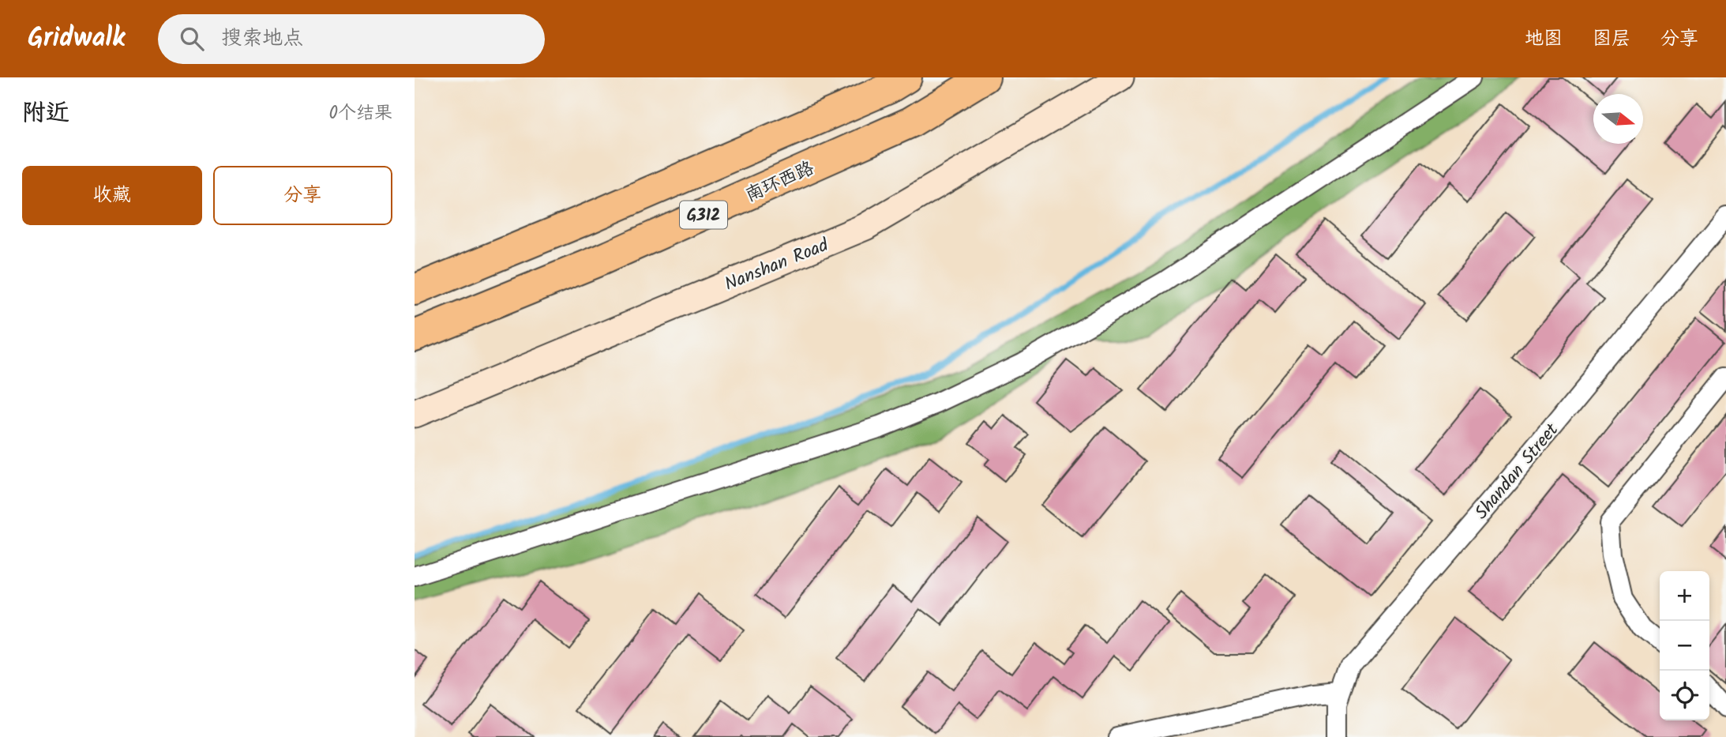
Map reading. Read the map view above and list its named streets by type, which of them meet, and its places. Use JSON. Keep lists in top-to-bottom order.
{
  "streets": {
    "highway": ["南环西路", "G312"],
    "street": ["Nanshan Road", "Shandan Street"]
  },
  "north": "right",
  "page": {
    "header": "Gridwalk",
    "search": "搜索地点",
    "nav": ["地图", "图层", "分享"],
    "heading": ["附近", "0个结果"],
    "buttons": ["收藏", "分享"],
    "map_buttons": ["+", "−"]
  }
}
